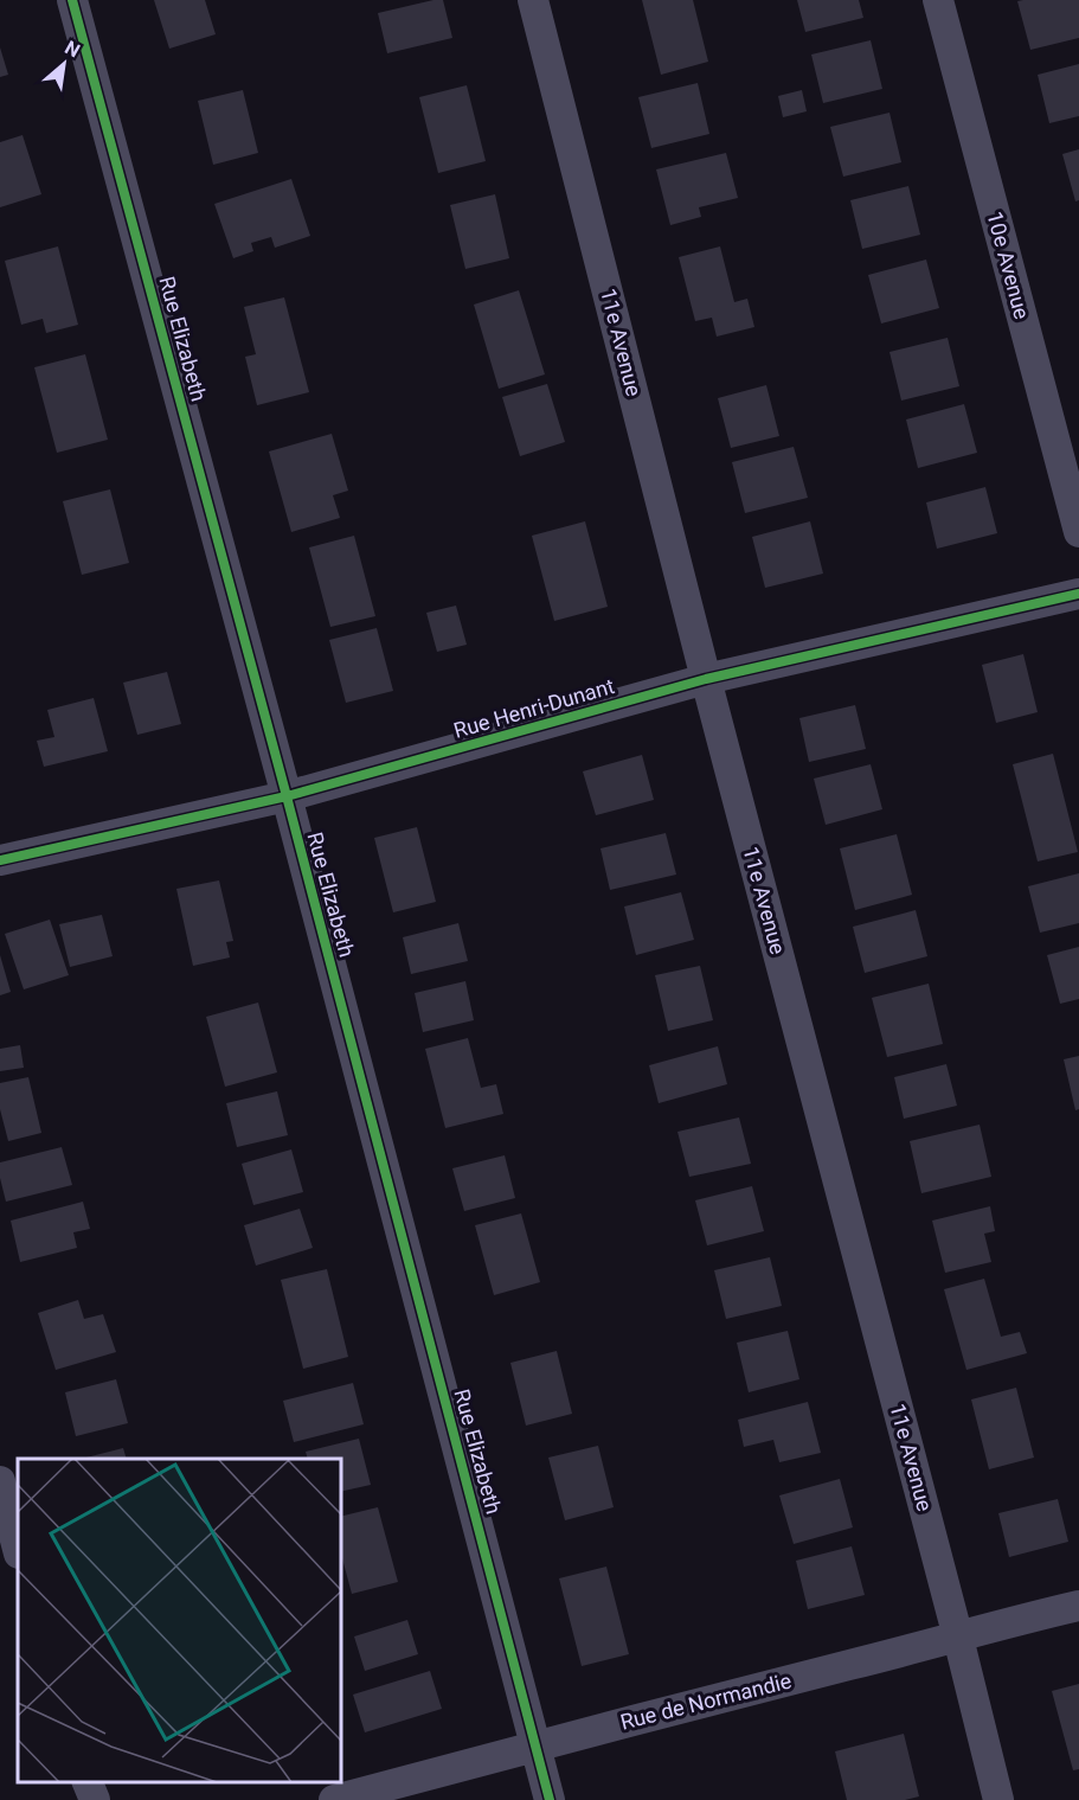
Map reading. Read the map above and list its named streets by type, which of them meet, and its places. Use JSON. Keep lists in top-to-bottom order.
{
  "streets": {
    "street": [
      "10e Avenue",
      "Rue Elizabeth",
      "11e Avenue",
      "Rue Henri-Dunant",
      "Rue de Normandie"
    ]
  },
  "crossings": [
    ["Rue Elizabeth", "Rue Henri-Dunant"],
    ["Rue Elizabeth", "Rue de Normandie"],
    ["11e Avenue", "Rue Henri-Dunant"],
    ["11e Avenue", "Rue de Normandie"]
  ],
  "north": "top right"
}
